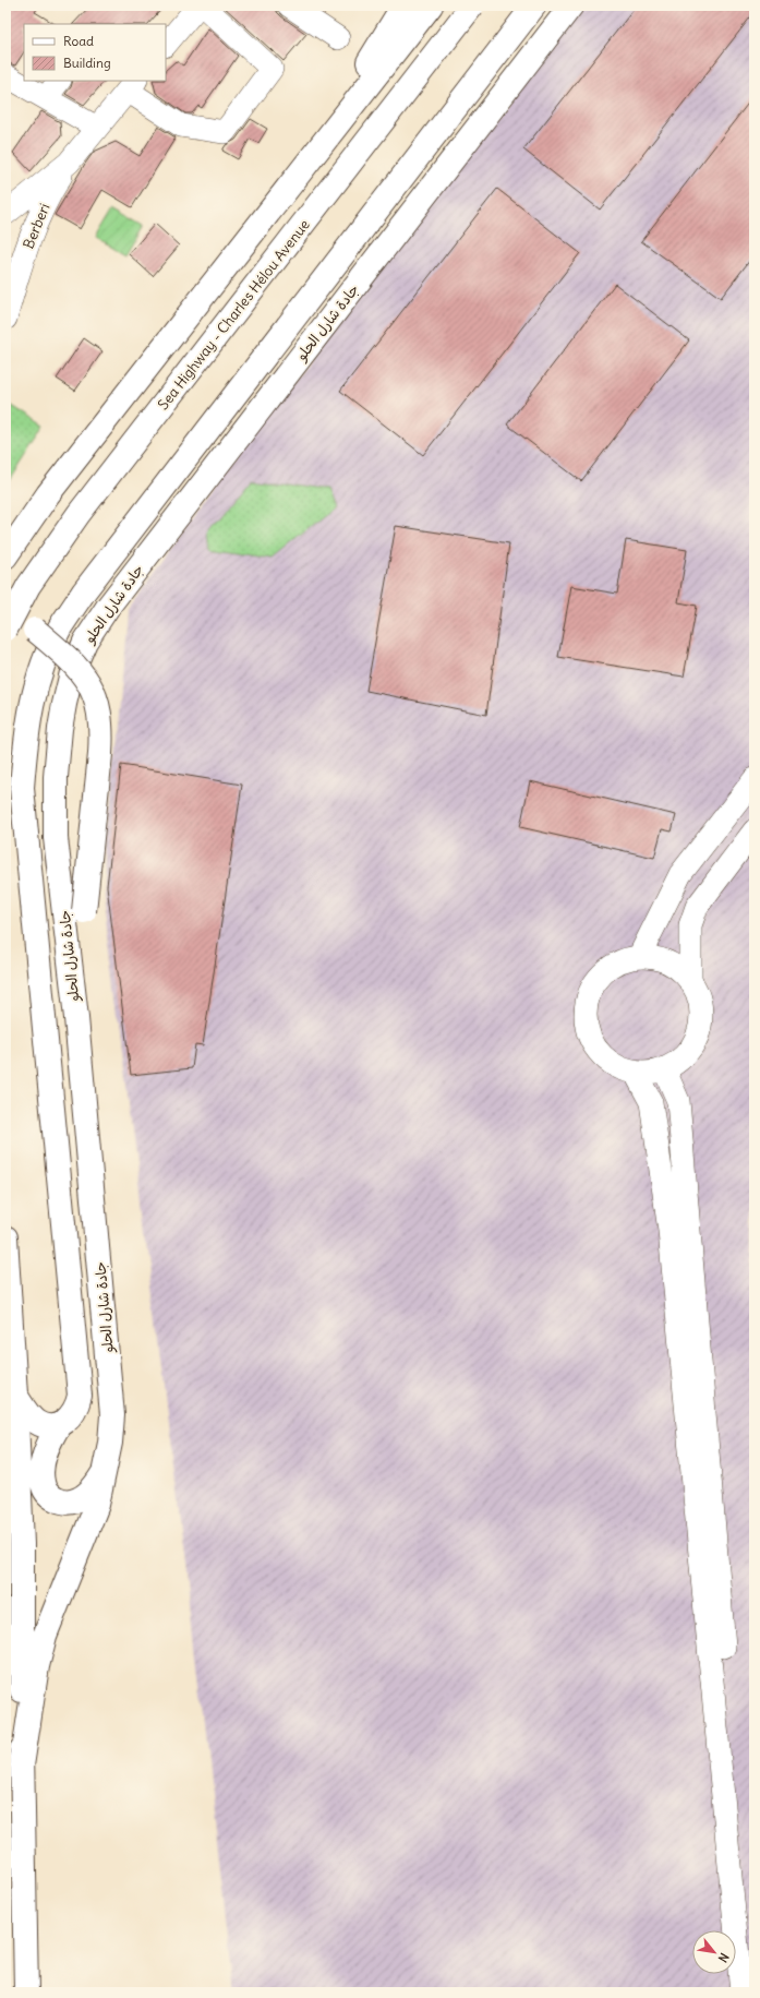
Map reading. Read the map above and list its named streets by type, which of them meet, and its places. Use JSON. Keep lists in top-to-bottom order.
{
  "streets": {
    "highway": ["Sea Highway - Charles Hélou Avenue", "جادة شارل الحلو"],
    "street": ["Berberi"]
  },
  "legend": ["Road", "Building"],
  "north": "bottom right"
}
